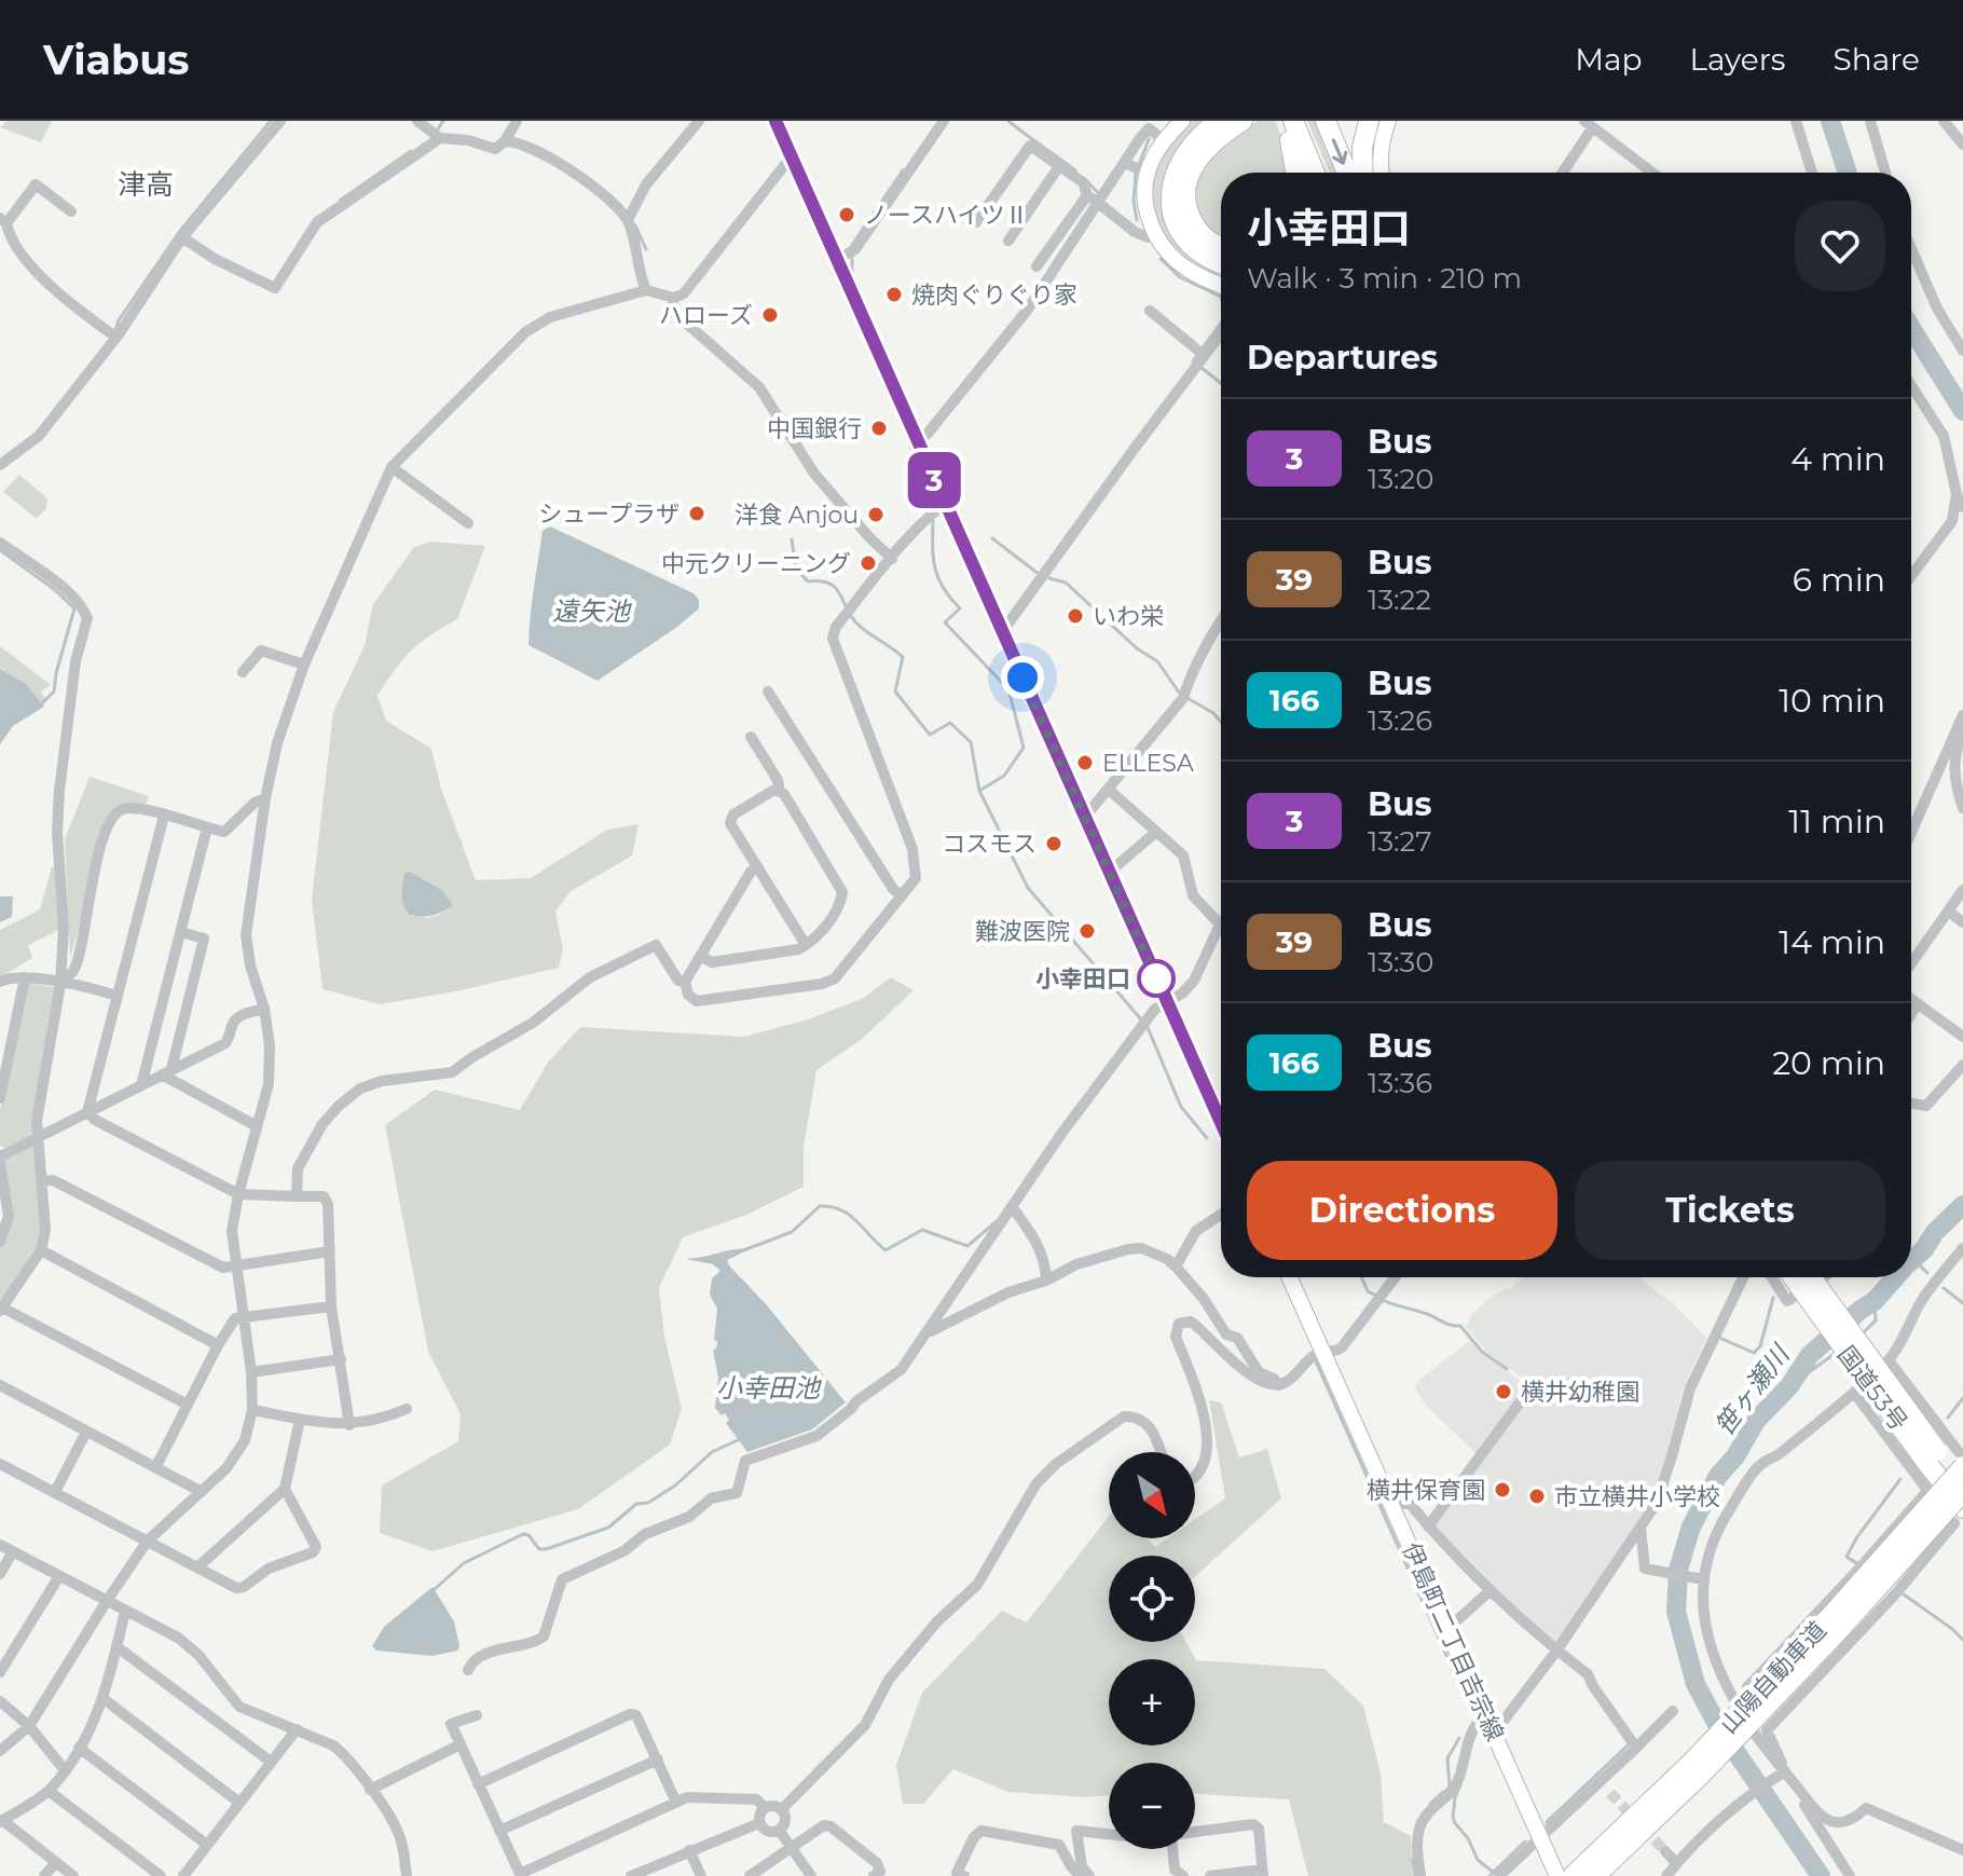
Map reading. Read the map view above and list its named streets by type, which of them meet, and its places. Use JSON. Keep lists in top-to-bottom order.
{
  "streets": {
    "highway": ["国道53号", "山陽自動車道"],
    "street": ["伊島町二丁目吉宗線"]
  },
  "crossings": [
    ["伊島町二丁目吉宗線", "山陽自動車道"]
  ],
  "districts": ["津高"],
  "water": ["遠矢池", "小幸田池", "笹ヶ瀬川"],
  "places": [
    "ノースハイツⅡ",
    "焼肉ぐりぐり家",
    "ハローズ",
    "中国銀行",
    "シュープラザ",
    "洋食 Anjou",
    "中元クリーニング",
    "いわ栄",
    "ELLESA",
    "コスモス",
    "難波医院",
    "小幸田口",
    "横井幼稚園",
    "横井保育園",
    "市立横井小学校"
  ],
  "lines": ["bus line 3"],
  "north": "bottom right",
  "page": {
    "header": "Viabus",
    "nav": ["Map", "Layers", "Share"],
    "on_map": "3",
    "heading": [
      ["小幸田口", "Walk · 3 min · 210 m"],
      "Departures"
    ],
    "list": [
      {
        "mark": "3",
        "name": "Bus",
        "note": "13:20",
        "value": "4 min"
      },
      {
        "mark": "39",
        "name": "Bus",
        "note": "13:22",
        "value": "6 min"
      },
      {
        "mark": "166",
        "name": "Bus",
        "note": "13:26",
        "value": "10 min"
      },
      {
        "mark": "3",
        "name": "Bus",
        "note": "13:27",
        "value": "11 min"
      },
      {
        "mark": "39",
        "name": "Bus",
        "note": "13:30",
        "value": "14 min"
      },
      {
        "mark": "166",
        "name": "Bus",
        "note": "13:36",
        "value": "20 min"
      }
    ],
    "buttons": ["Directions", "Tickets"],
    "map_buttons": ["+", "−"]
  }
}
